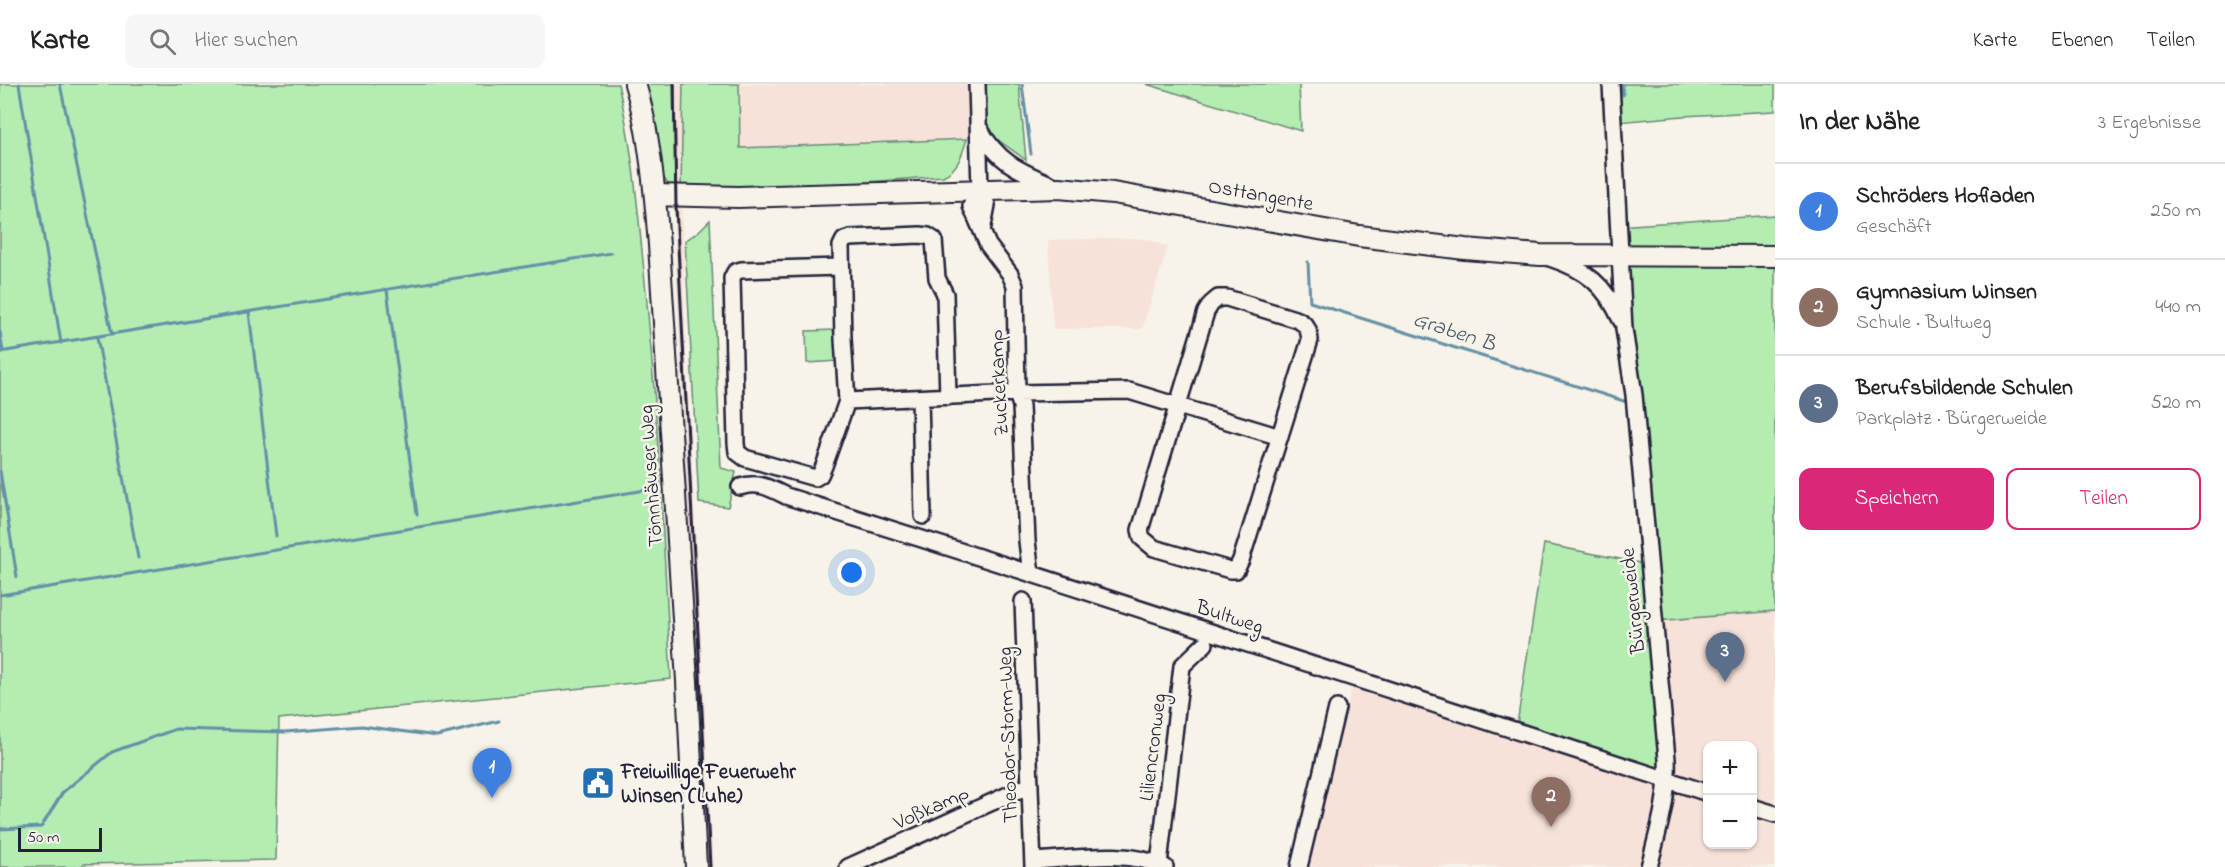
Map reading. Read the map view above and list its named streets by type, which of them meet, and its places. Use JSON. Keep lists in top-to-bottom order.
{
  "streets": {
    "main road": ["Osttangente", "Tönnhäuser Weg"],
    "street": [
      "Zuckerkamp",
      "Bürgerweide",
      "Bultweg",
      "Theodor-Storm-Weg",
      "Liliencronweg",
      "Voßkamp"
    ]
  },
  "crossings": [
    ["Osttangente", "Zuckerkamp"],
    ["Osttangente", "Tönnhäuser Weg"],
    ["Osttangente", "Bürgerweide"],
    ["Zuckerkamp", "Bultweg"],
    ["Bürgerweide", "Bultweg"],
    ["Theodor-Storm-Weg", "Voßkamp"]
  ],
  "water": ["Graben B"],
  "places": {
    "public building": ["Freiwillige Feuerwehr Winsen (Luhe)"]
  },
  "scale_bar": "50 m",
  "page": {
    "header": "Karte",
    "search": "Hier suchen",
    "nav": ["Karte", "Ebenen", "Teilen"],
    "heading": ["In der Nähe", "3 Ergebnisse"],
    "list": [
      {
        "mark": "1",
        "name": "Schröders Hofladen",
        "note": "Geschäft",
        "value": "250 m"
      },
      {
        "mark": "2",
        "name": "Gymnasium Winsen",
        "note": "Schule · Bultweg",
        "value": "440 m"
      },
      {
        "mark": "3",
        "name": "Berufsbildende Schulen",
        "note": "Parkplatz · Bürgerweide",
        "value": "520 m"
      }
    ],
    "buttons": ["Speichern", "Teilen"],
    "pins": ["3", "1", "2"],
    "map_buttons": ["+", "−"],
    "scale": "50 m"
  }
}
